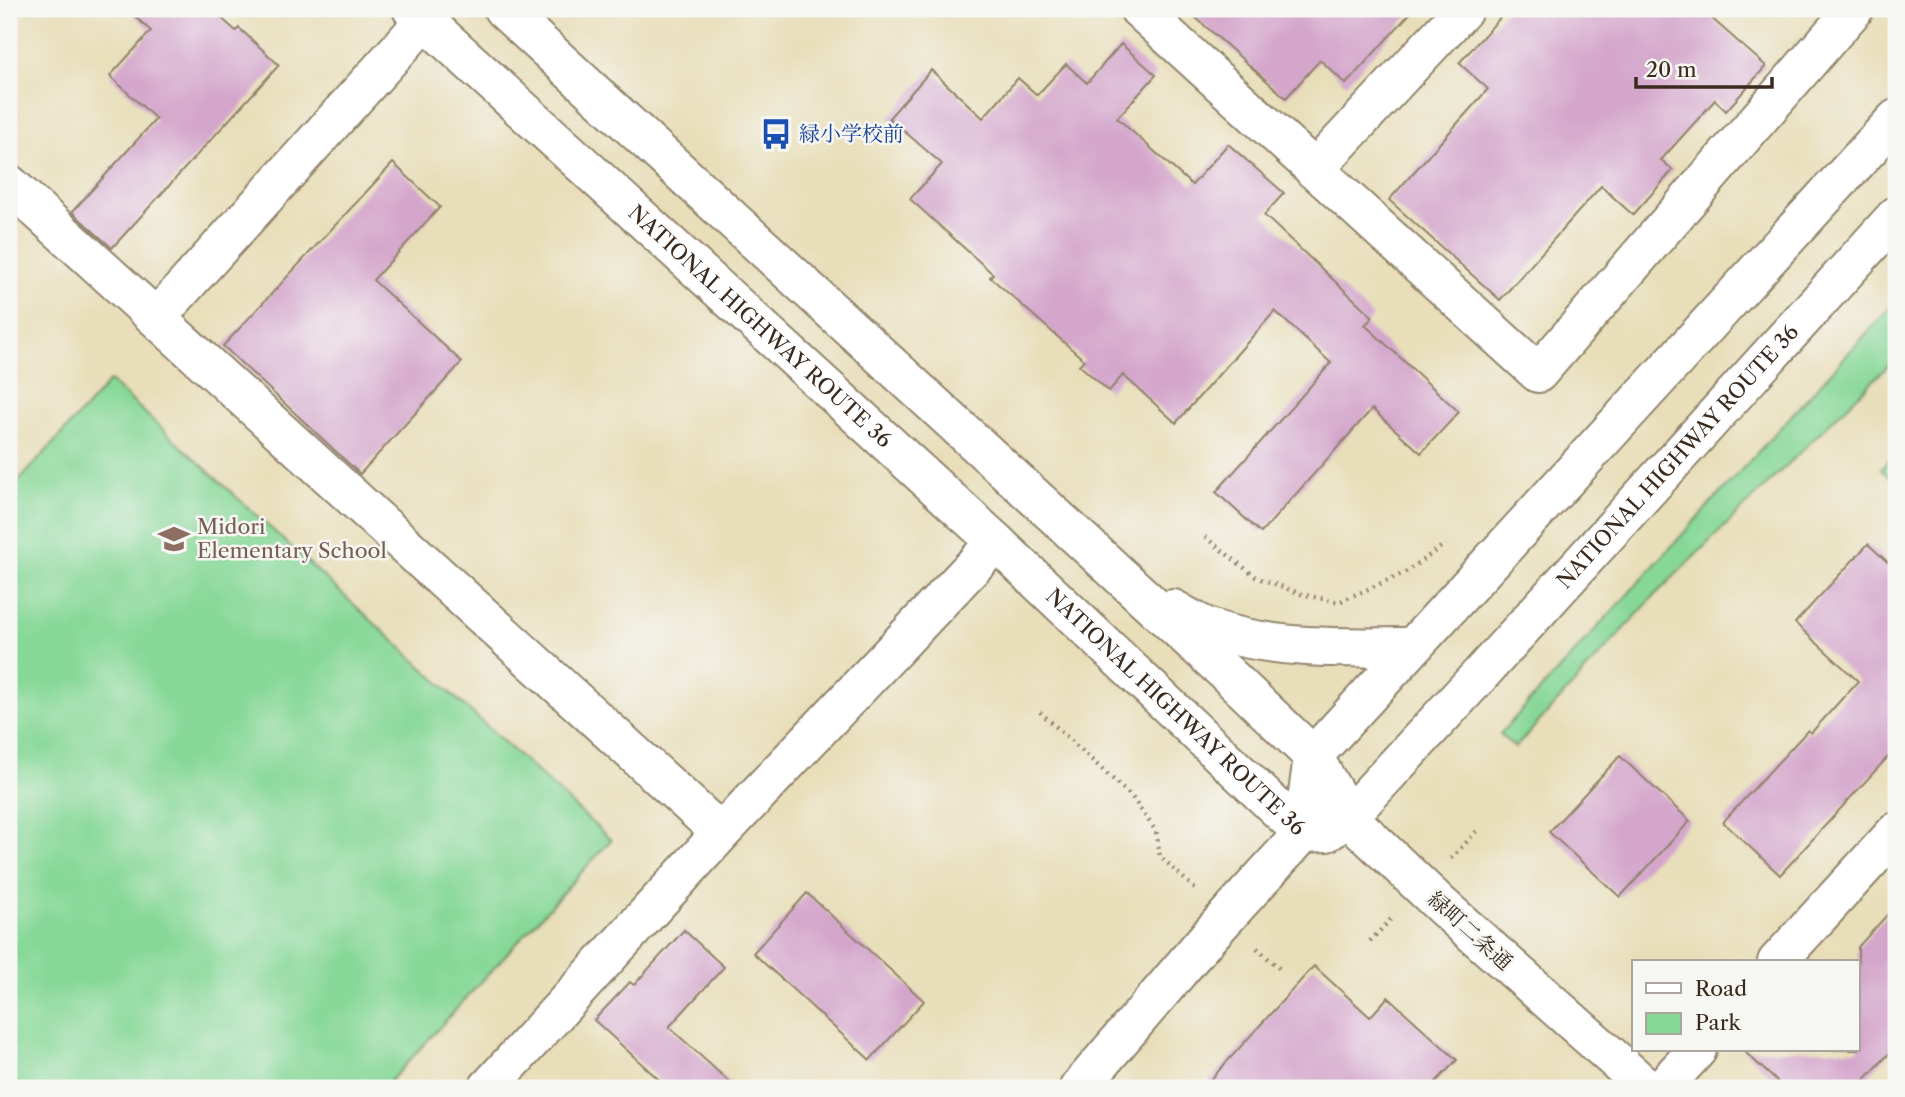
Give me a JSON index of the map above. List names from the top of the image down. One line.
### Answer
{"streets":{"main road":["NATIONAL HIGHWAY ROUTE 36","緑町二条通"]},"crossings":[["NATIONAL HIGHWAY ROUTE 36","緑町二条通"]],"places":{"bus stop":["緑小学校前"],"school or university":["Midori Elementary School"]},"legend":["Road","Park"],"scale_bar":"20 m"}
